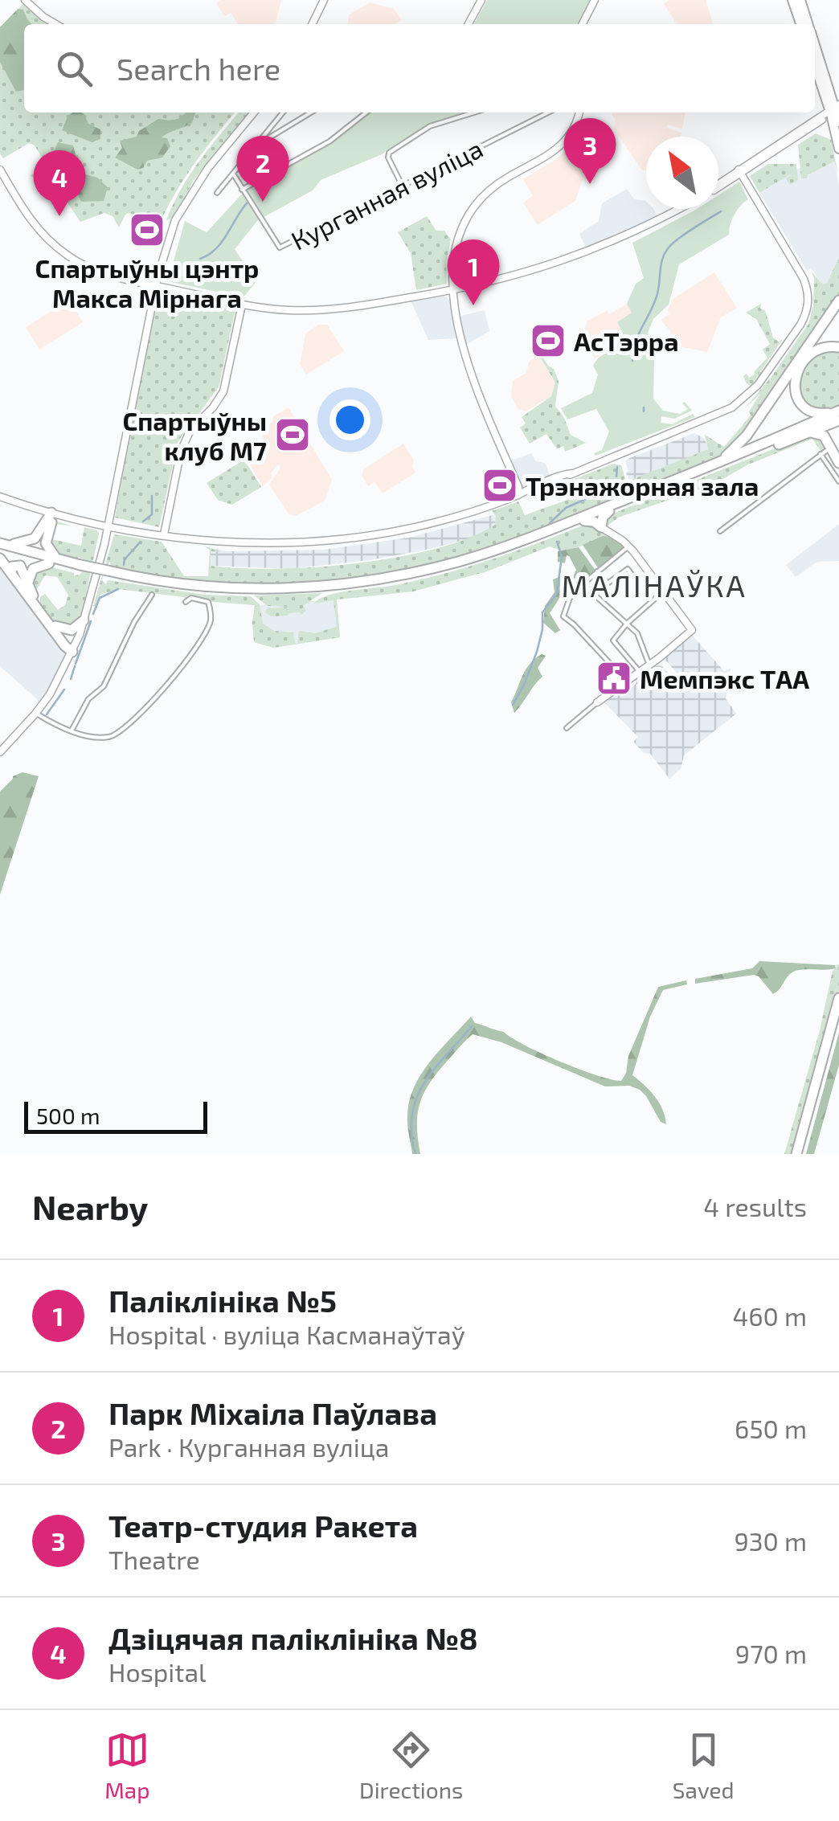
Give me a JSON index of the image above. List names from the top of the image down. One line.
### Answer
{"streets":{"street":["Курганная вуліца"]},"districts":["МАЛІНАЎКА"],"places":{"sports":["Спартыўны цэнтр Макса Мірнага","АсТэрра","Спартыўны клуб М7","Трэнажорная зала"],"public building":["Мемпэкс ТАА"]},"scale_bar":"500 m","north":"top left","page":{"search":"Search here","pins":["3","2","4","1"],"scale":"500 m","heading":["Nearby","4 results"],"list":[{"mark":"1","name":"Паліклініка №5","note":"Hospital · вуліца Касманаўтаў","value":"460 m"},{"mark":"2","name":"Парк Міхаіла Паўлава","note":"Park · Курганная вуліца","value":"650 m"},{"mark":"3","name":"Театр-студия Ракета","note":"Theatre","value":"930 m"},{"mark":"4","name":"Дзіцячая паліклініка №8","note":"Hospital","value":"970 m"}],"nav":["Map","Directions","Saved"]}}
